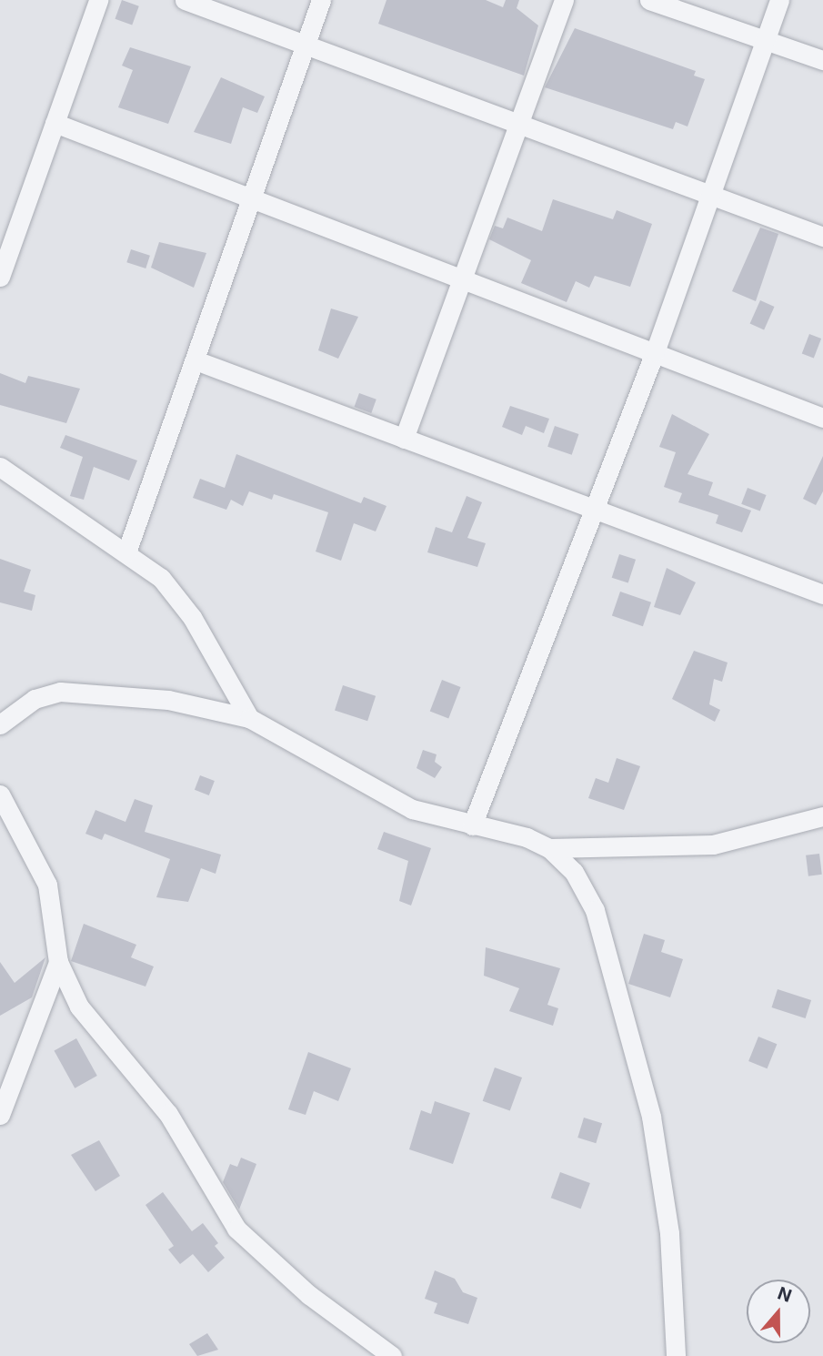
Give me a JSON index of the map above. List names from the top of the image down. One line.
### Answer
{"north":"top"}
